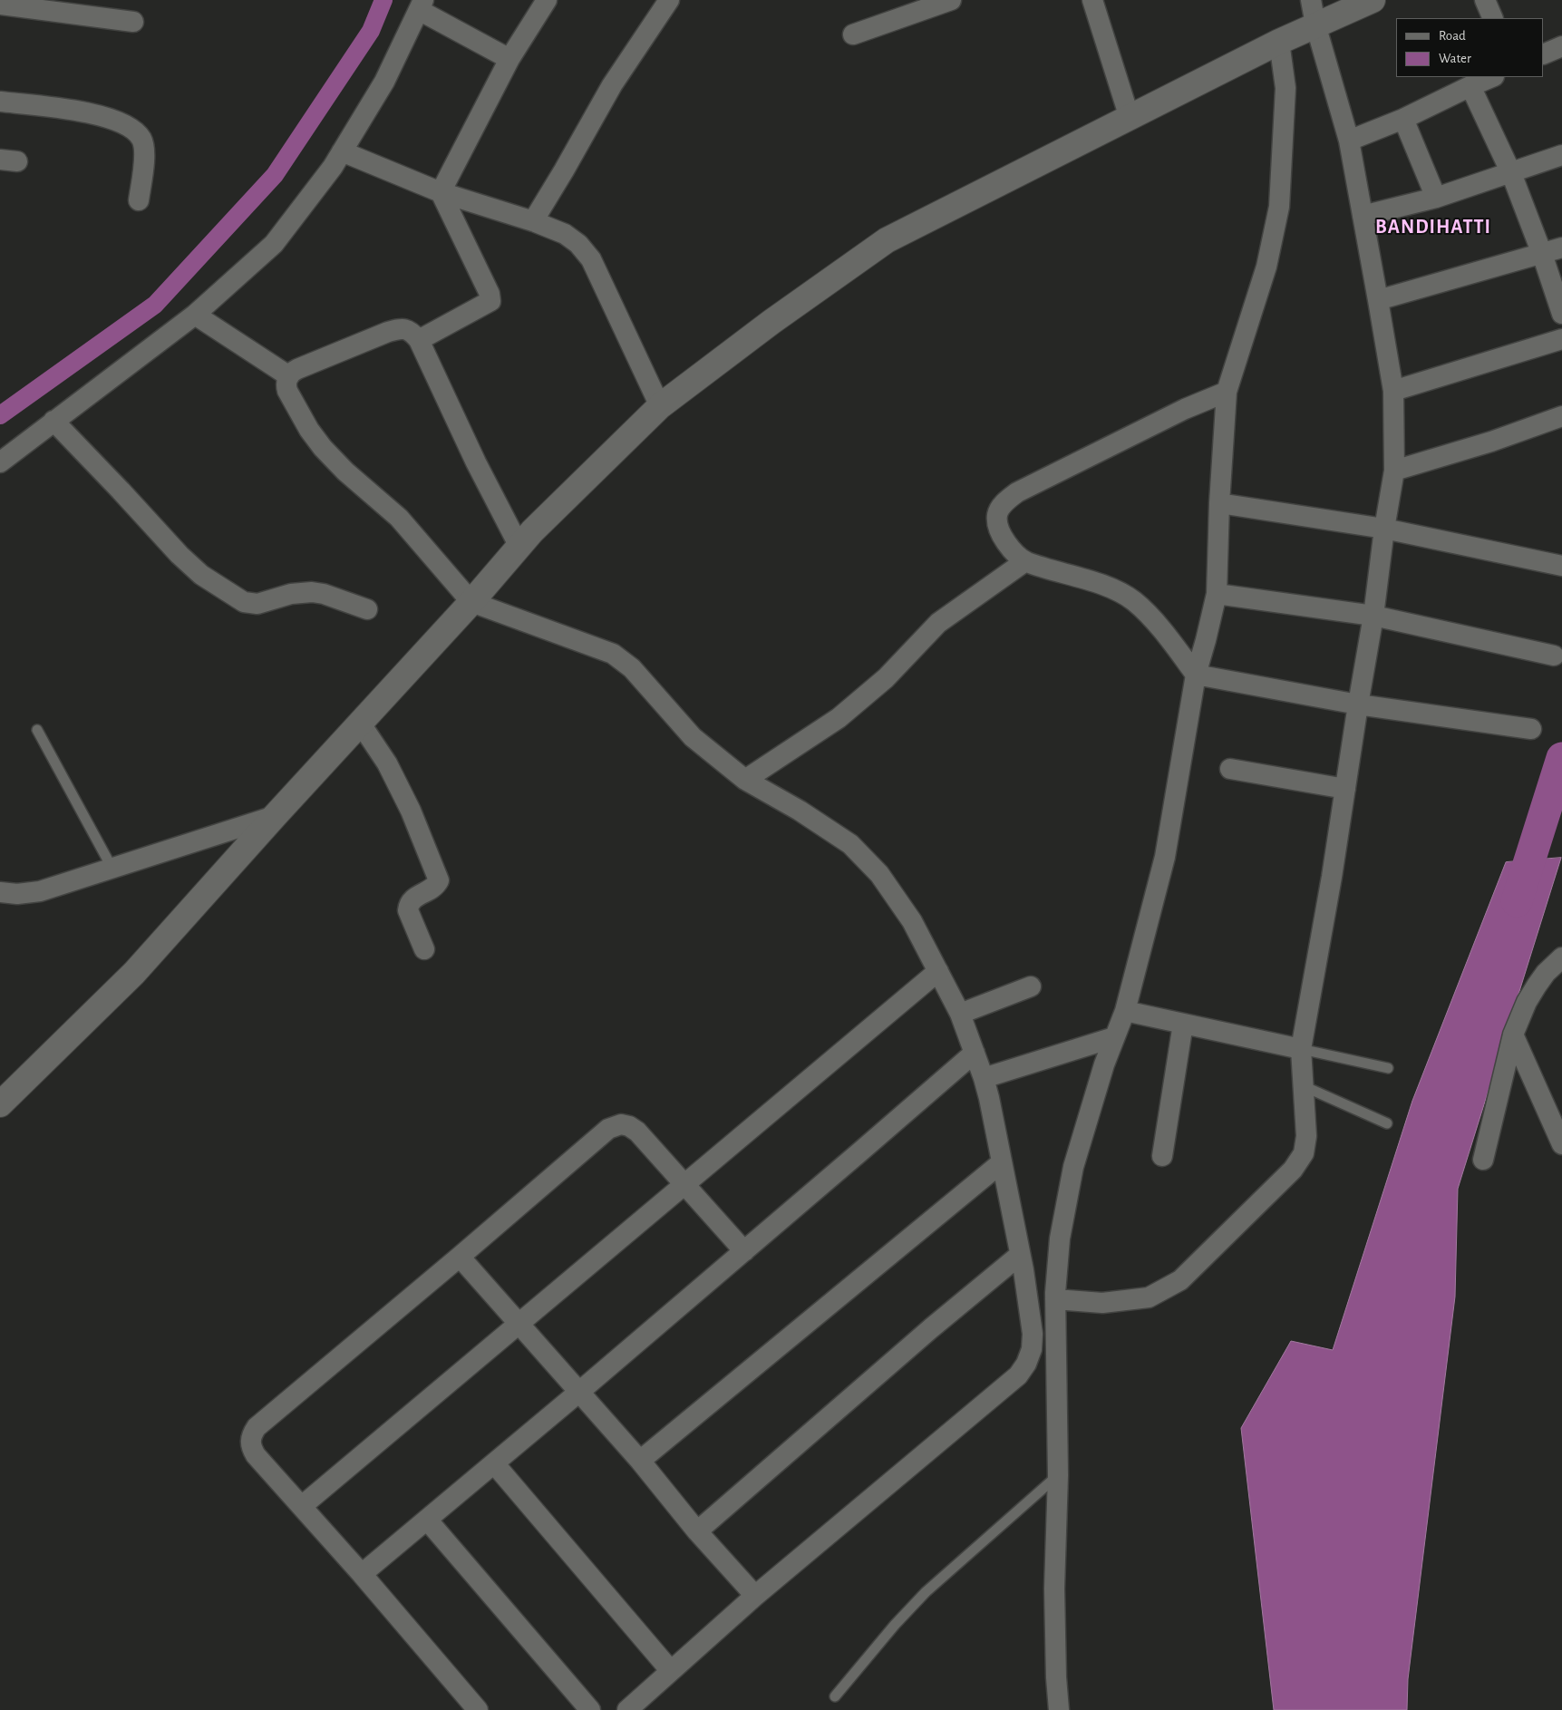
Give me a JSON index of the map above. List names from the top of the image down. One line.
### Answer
{"districts":["BANDIHATTI"],"legend":["Road","Water"]}
